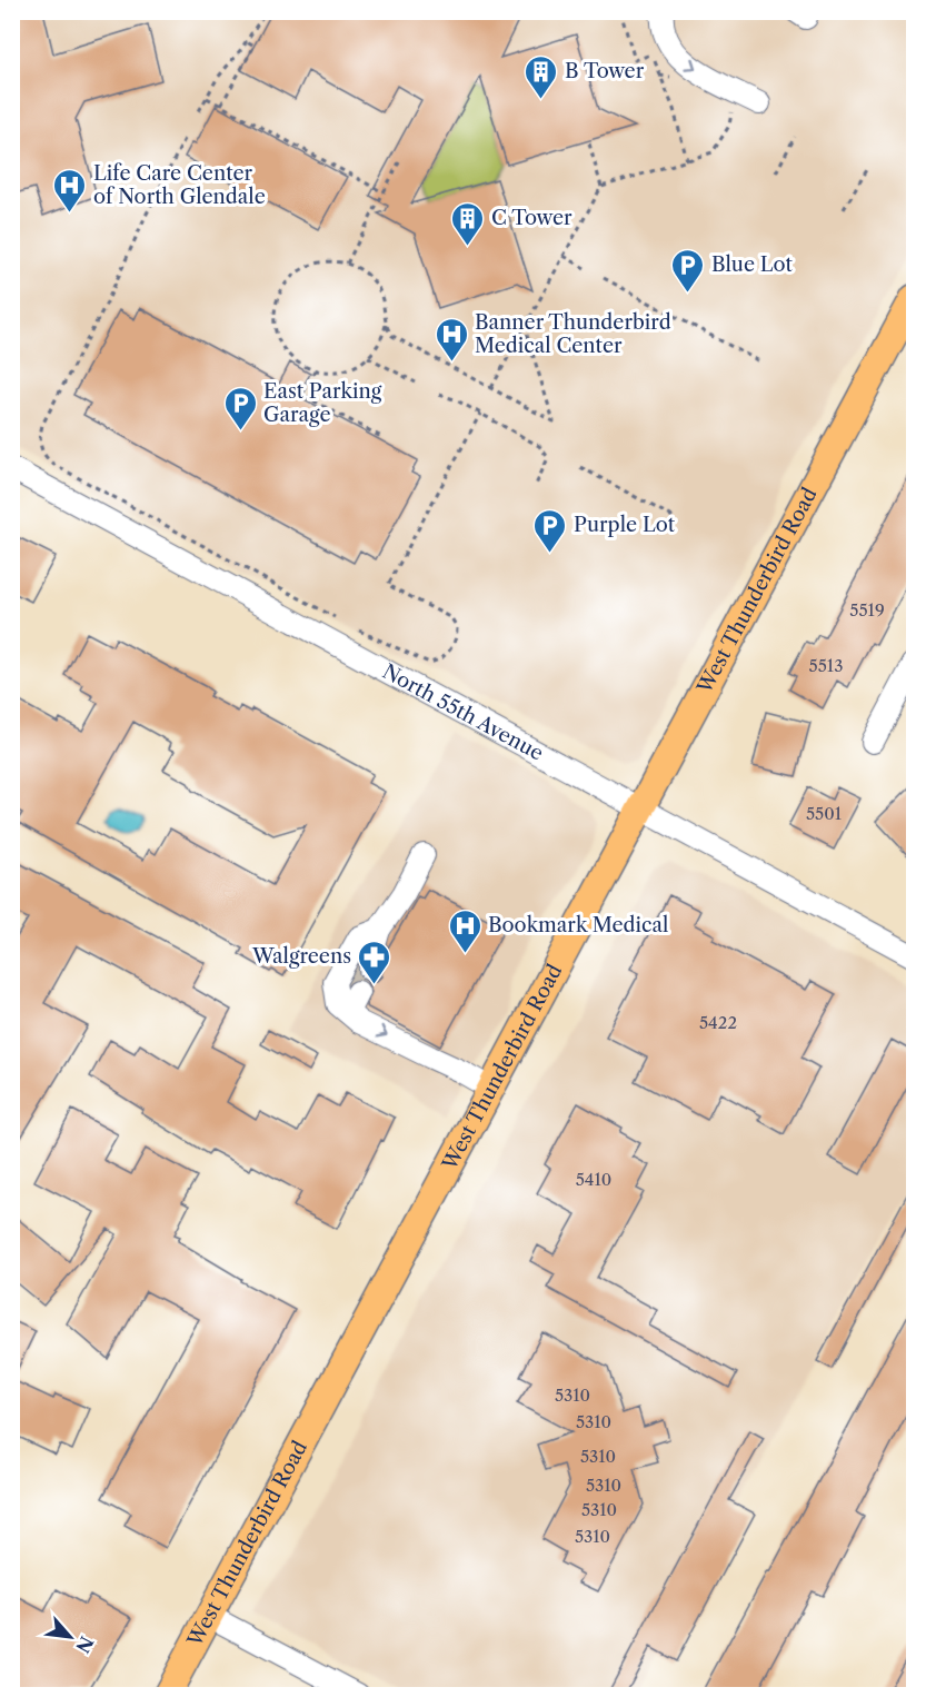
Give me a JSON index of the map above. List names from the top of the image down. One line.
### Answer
{"streets":{"main road":["West Thunderbird Road"],"street":["North 55th Avenue"]},"crossings":[["West Thunderbird Road","North 55th Avenue"]],"places":{"building":["B Tower","C Tower"],"hospital":["Life Care Center of North Glendale","Banner Thunderbird Medical Center","Bookmark Medical"],"parking":["Blue Lot","East Parking Garage","Purple Lot"],"pharmacy":["Walgreens"]},"house_numbers":["5519","5513","5501","5422","5410","5310","5310","5310","5310","5310","5310"],"north":"bottom right"}
